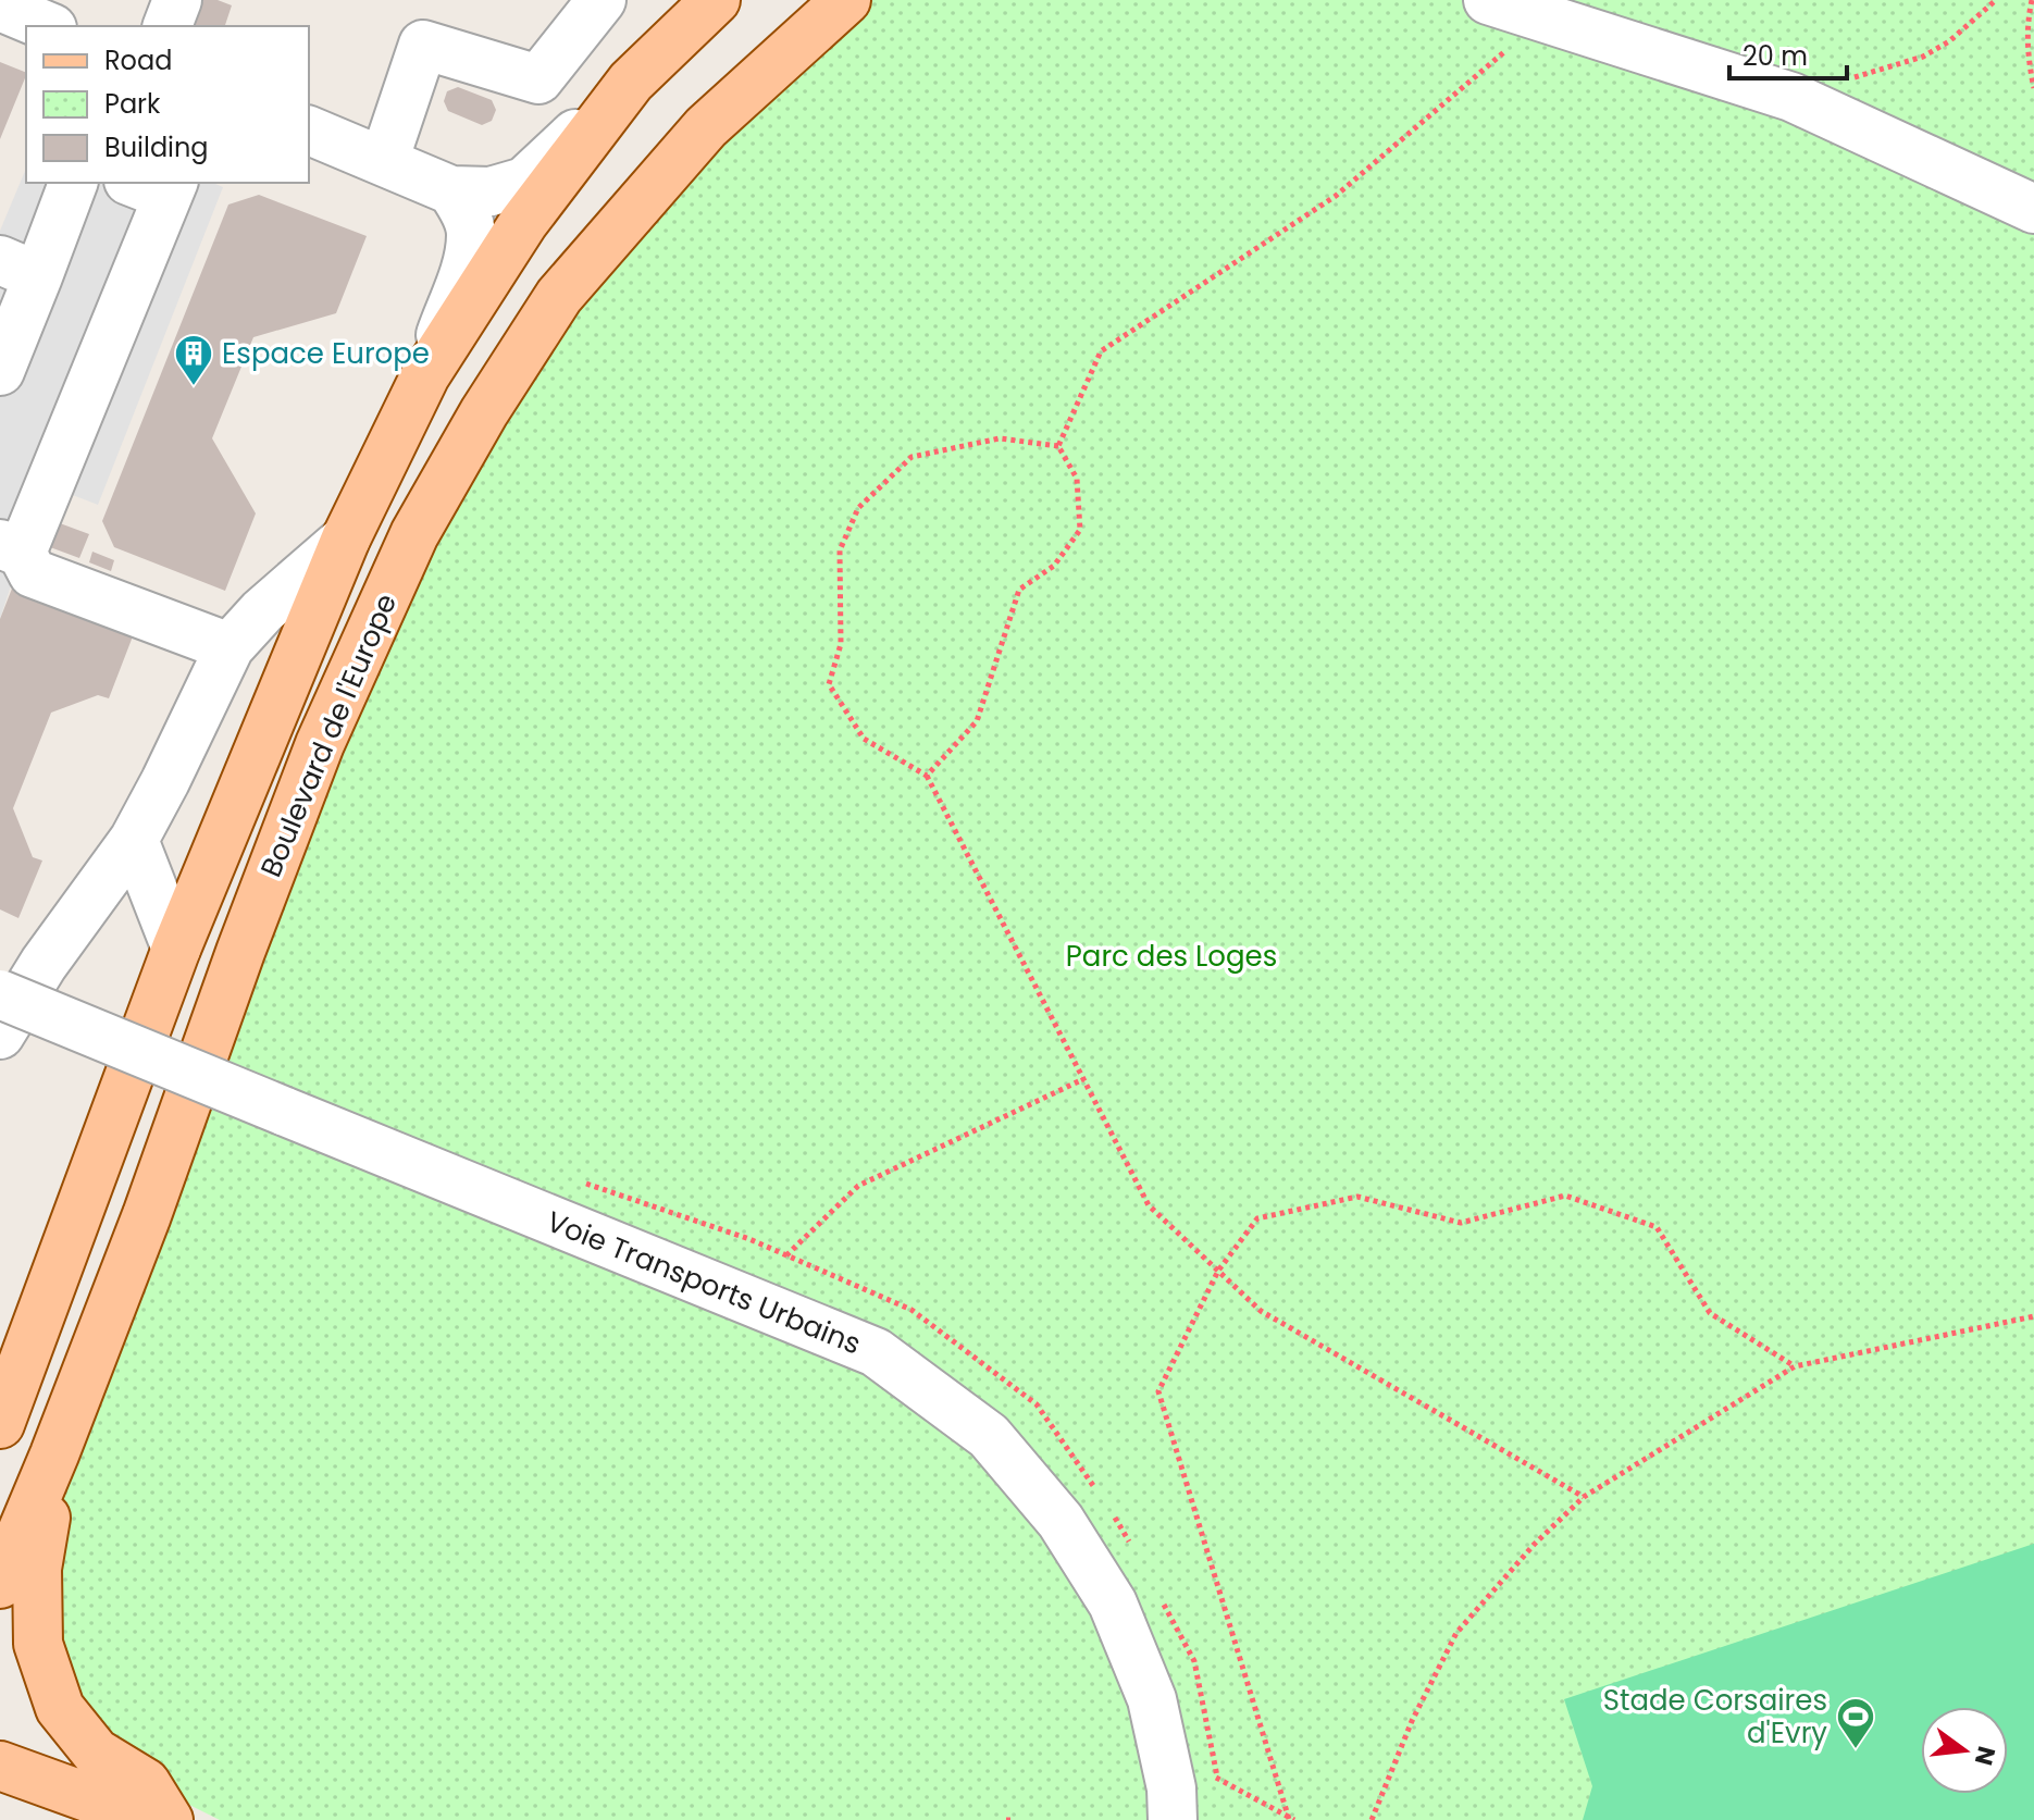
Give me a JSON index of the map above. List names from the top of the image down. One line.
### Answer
{"streets":{"main road":["Boulevard de l'Europe"],"street":["Voie Transports Urbains"]},"parks":["Parc des Loges"],"places":{"building":["Espace Europe"],"sports":["Stade Corsaires d'Evry"]},"legend":["Road","Park","Building"],"scale_bar":"20 m","north":"right"}
